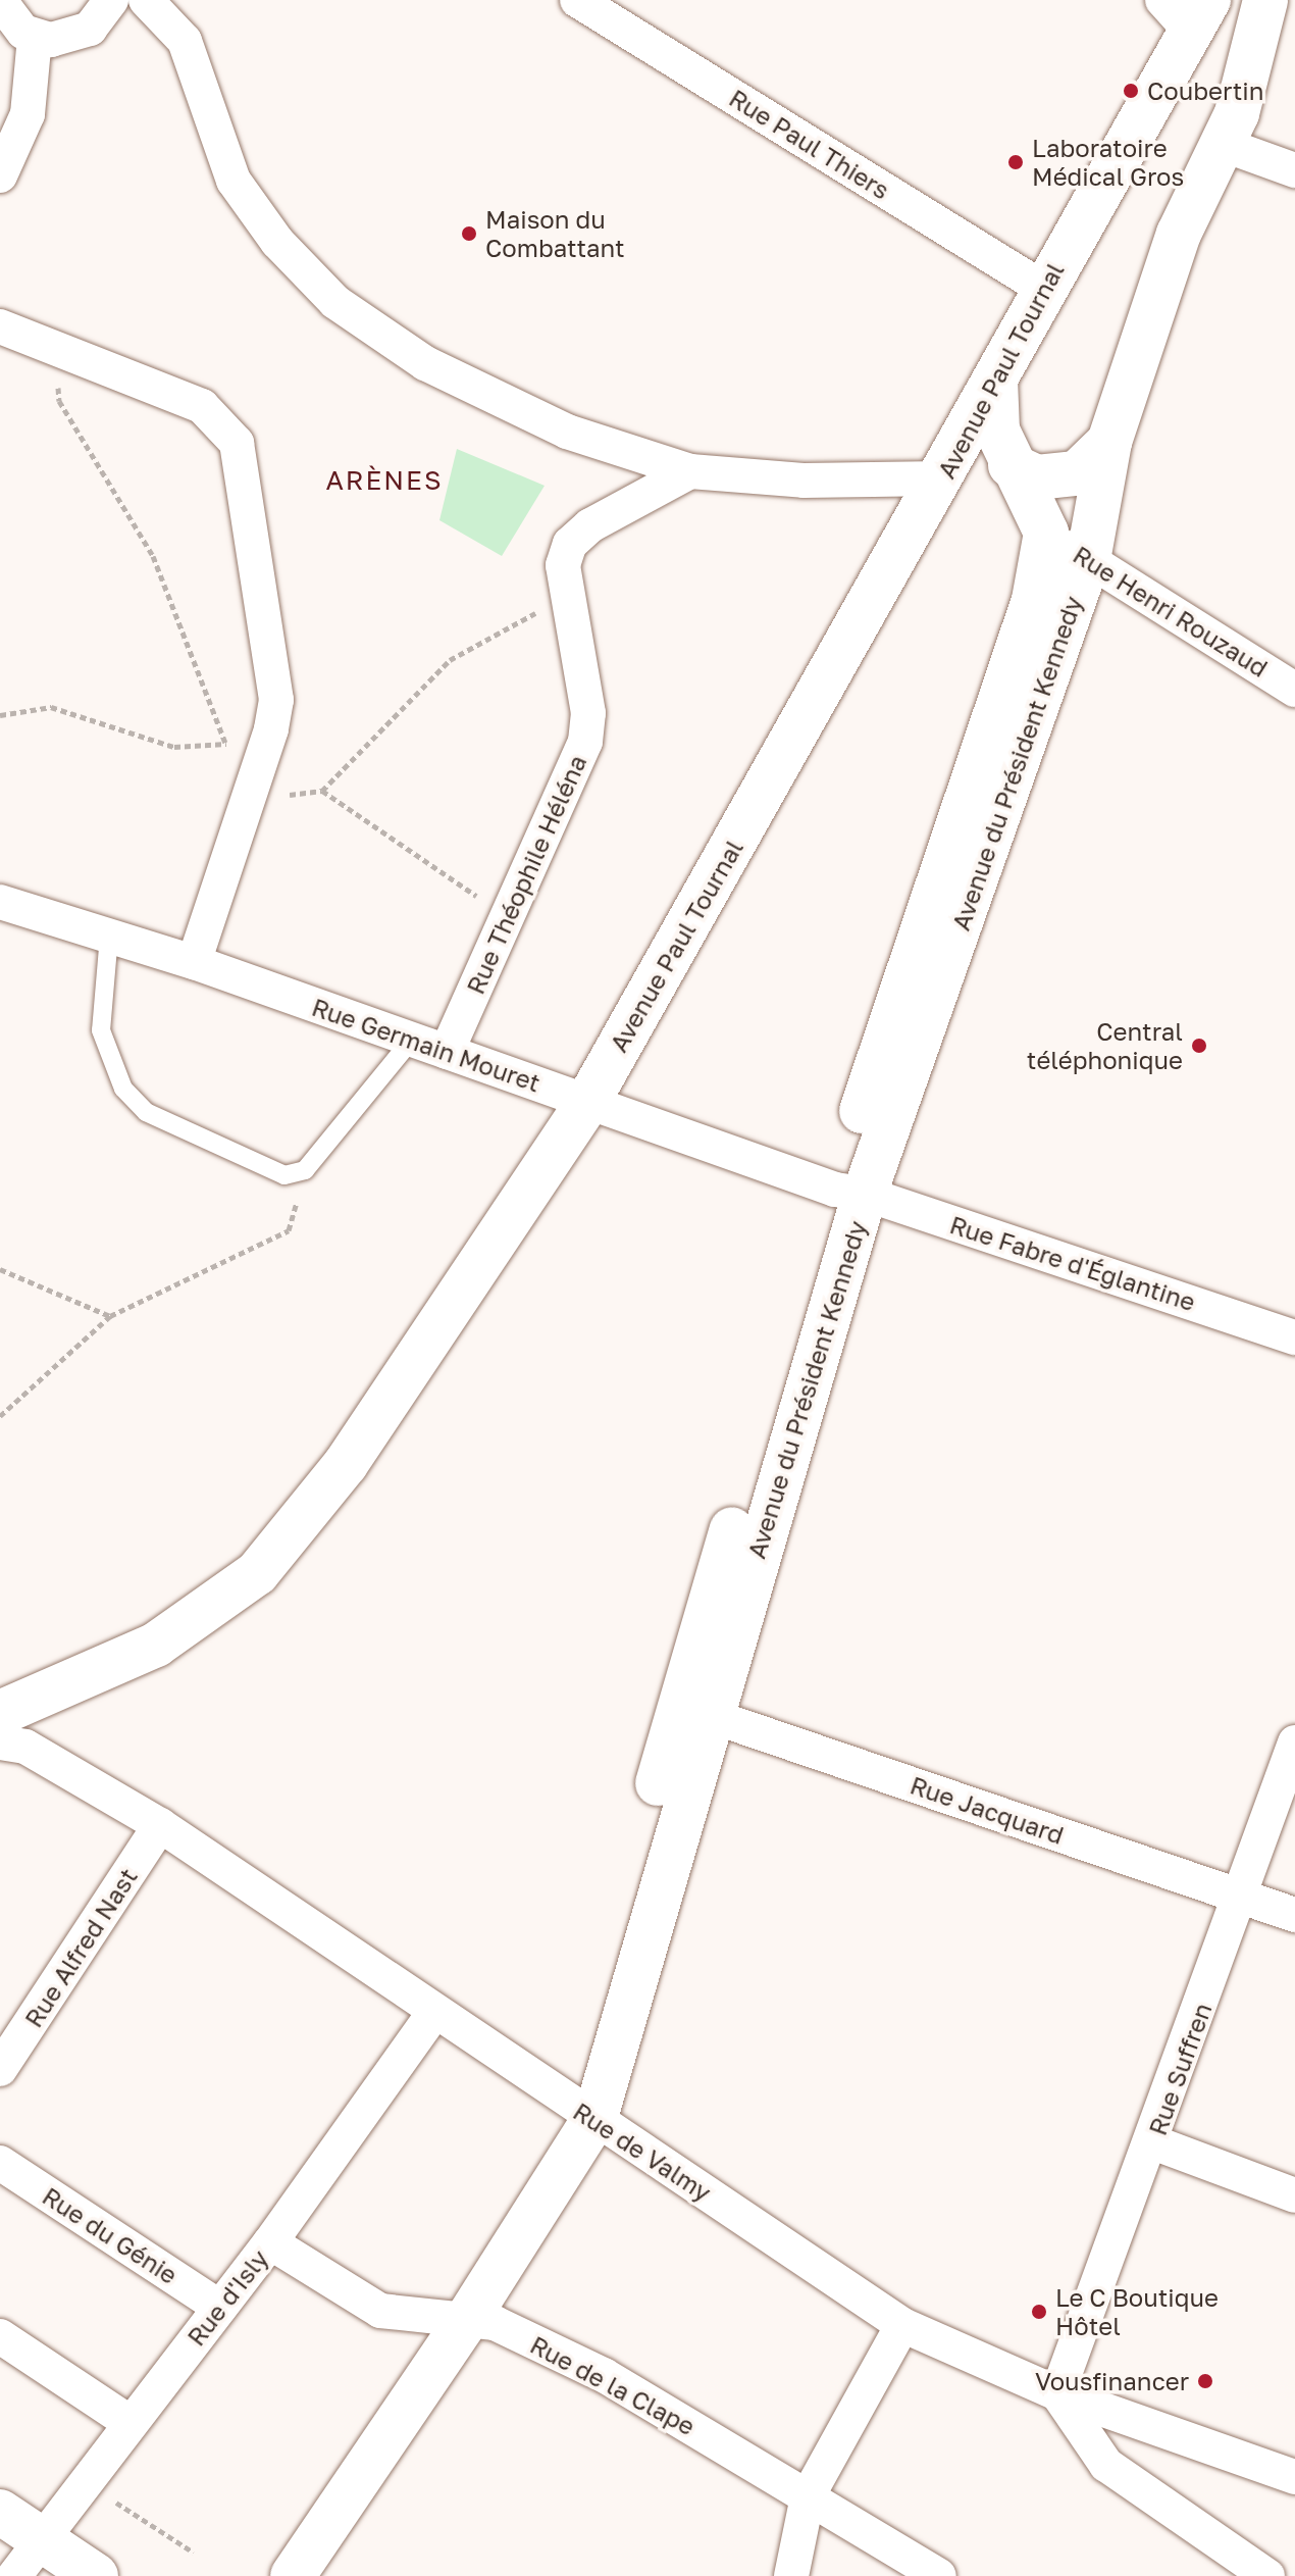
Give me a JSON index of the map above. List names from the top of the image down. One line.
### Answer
{"streets":{"main road":["Avenue Paul Tournal","Avenue du Président Kennedy"],"street":["Rue Paul Thiers","Rue Henri Rouzaud","Rue Théophile Héléna","Rue Germain Mouret","Rue Fabre d'Églantine","Rue Jacquard","Rue Alfred Nast","Rue Suffren","Rue de Valmy","Rue du Génie","Rue d'Isly","Rue de la Clape"]},"crossings":[["Rue Paul Thiers","Avenue Paul Tournal"],["Avenue Paul Tournal","Rue Germain Mouret"],["Rue Henri Rouzaud","Avenue du Président Kennedy"],["Avenue du Président Kennedy","Rue Germain Mouret"],["Avenue du Président Kennedy","Rue Fabre d'Églantine"],["Avenue du Président Kennedy","Rue Jacquard"],["Avenue du Président Kennedy","Rue de Valmy"],["Avenue du Président Kennedy","Rue de la Clape"],["Rue Théophile Héléna","Rue Germain Mouret"],["Rue Germain Mouret","Rue Fabre d'Églantine"],["Rue Jacquard","Rue Suffren"],["Rue Alfred Nast","Rue de Valmy"],["Rue Suffren","Rue de Valmy"],["Rue de Valmy","Rue d'Isly"],["Rue du Génie","Rue d'Isly"],["Rue d'Isly","Rue de la Clape"]],"districts":["ARÈNES"],"places":["Coubertin","Laboratoire Médical Gros","Maison du Combattant","Central téléphonique","Le C Boutique Hôtel","Vousfinancer"]}
